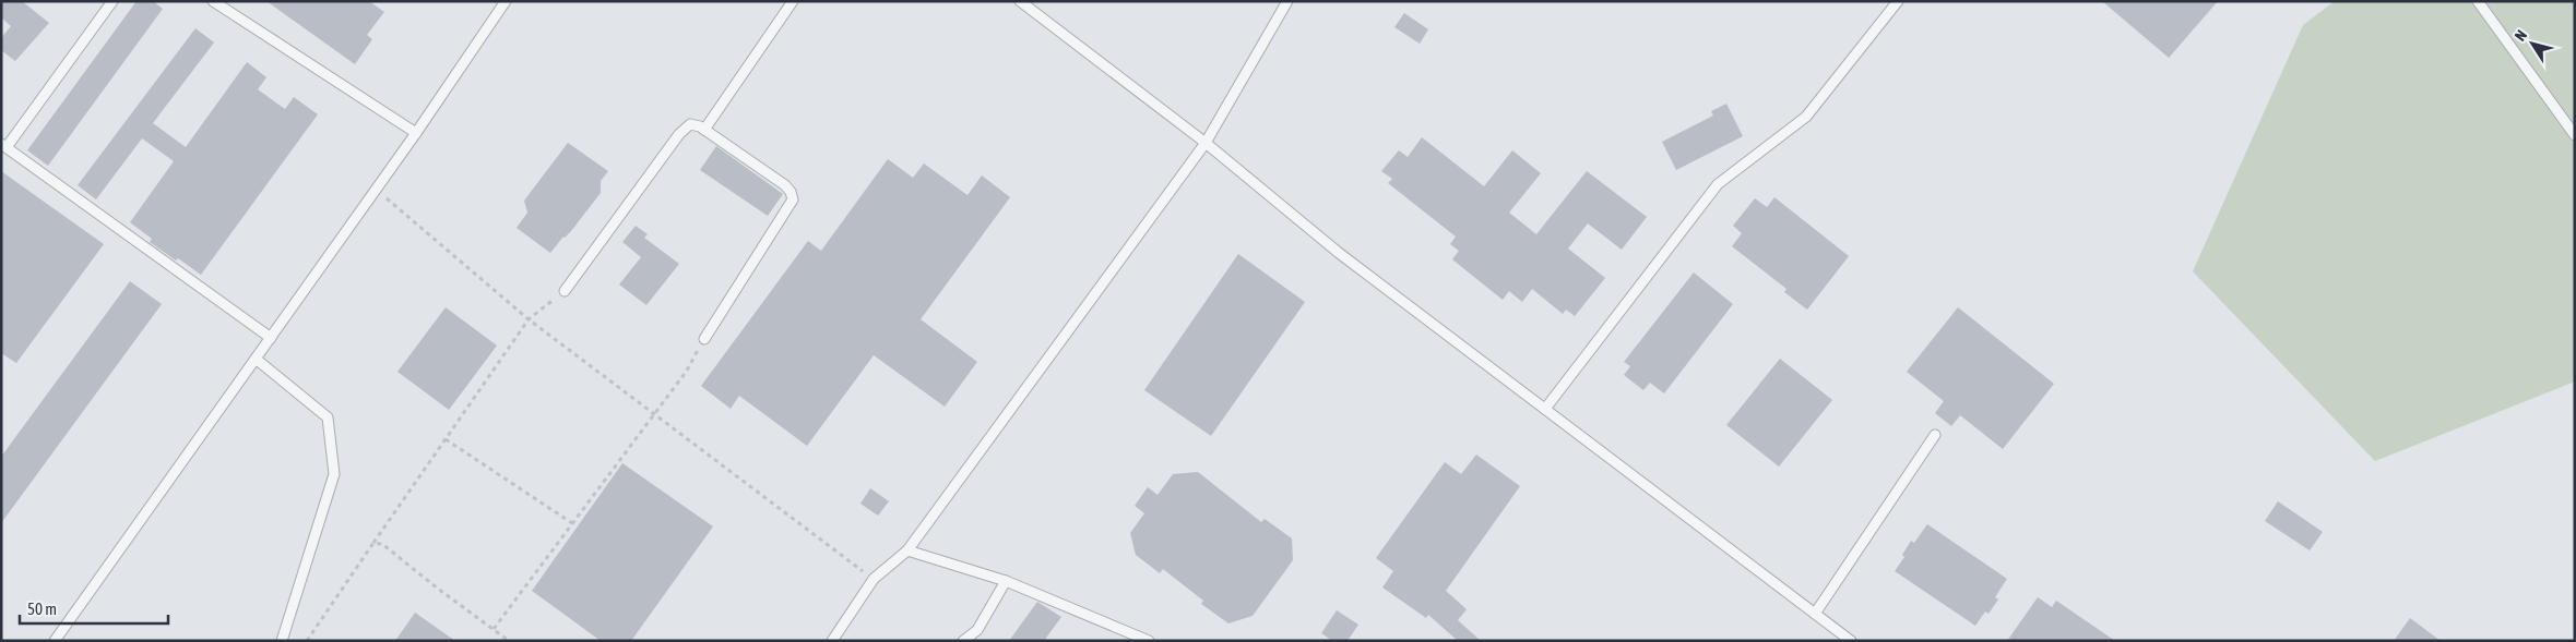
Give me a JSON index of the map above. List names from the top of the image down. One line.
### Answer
{"scale_bar":"50 m","north":"top left"}
